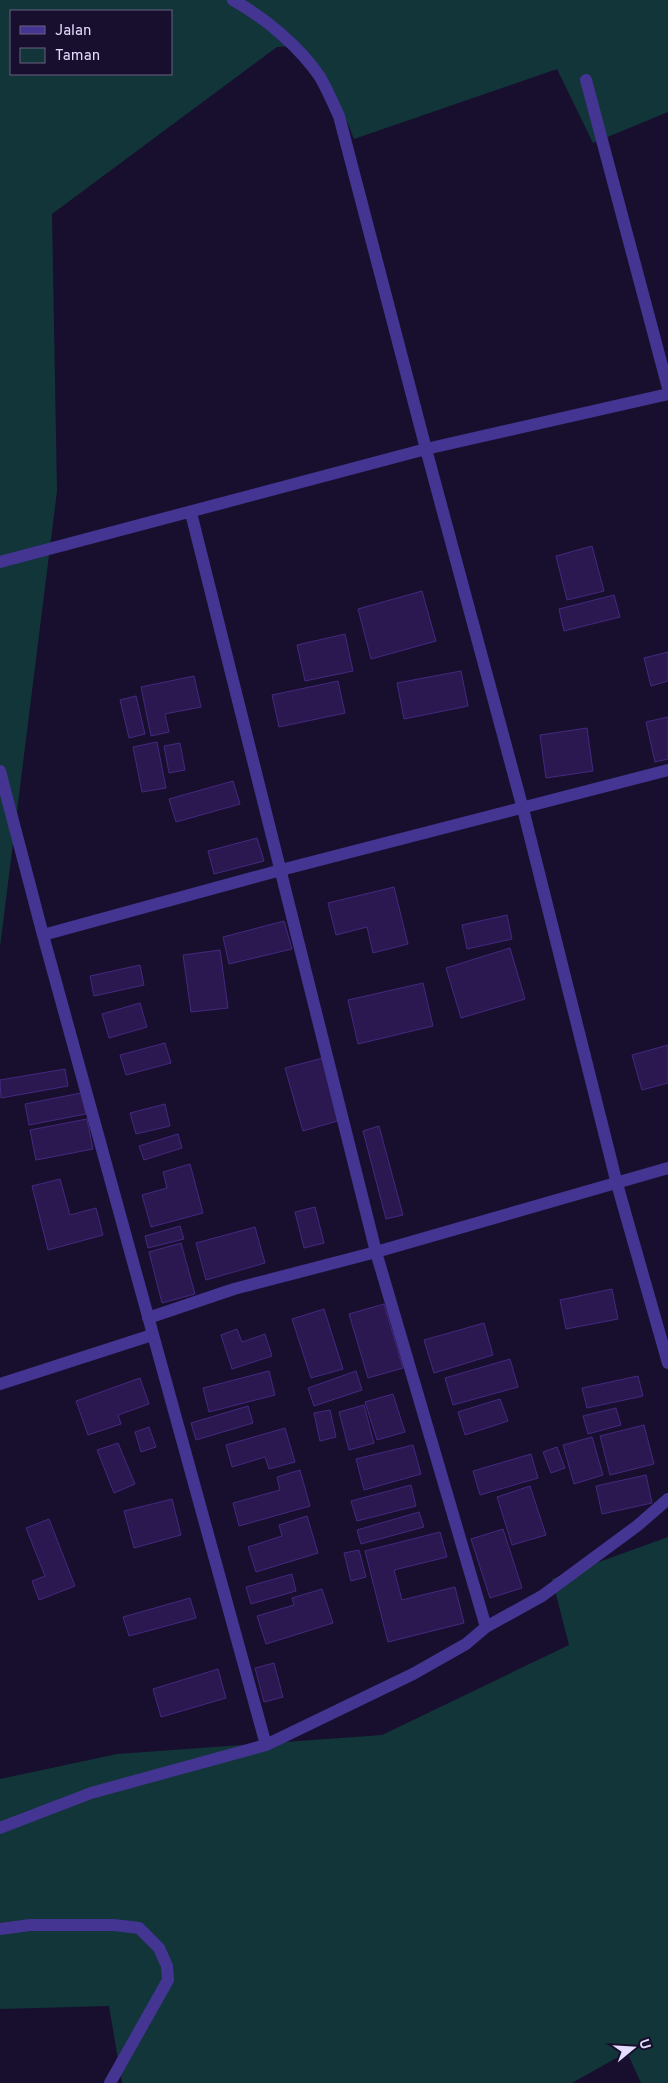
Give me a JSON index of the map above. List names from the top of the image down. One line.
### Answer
{"legend":["Jalan","Taman"],"north":"right"}
